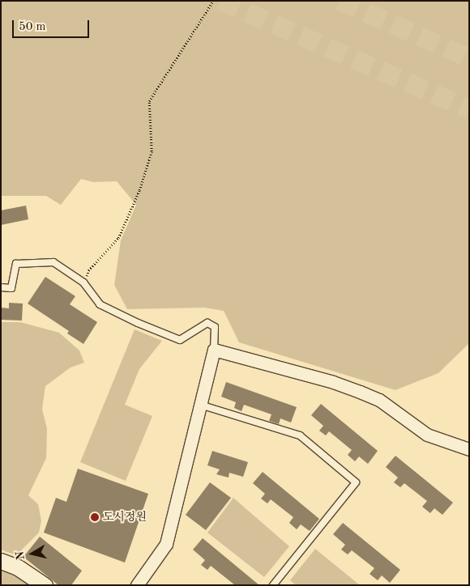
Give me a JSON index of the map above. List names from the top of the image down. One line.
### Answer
{"places":["도시정원"],"scale_bar":"50 m","north":"left"}
